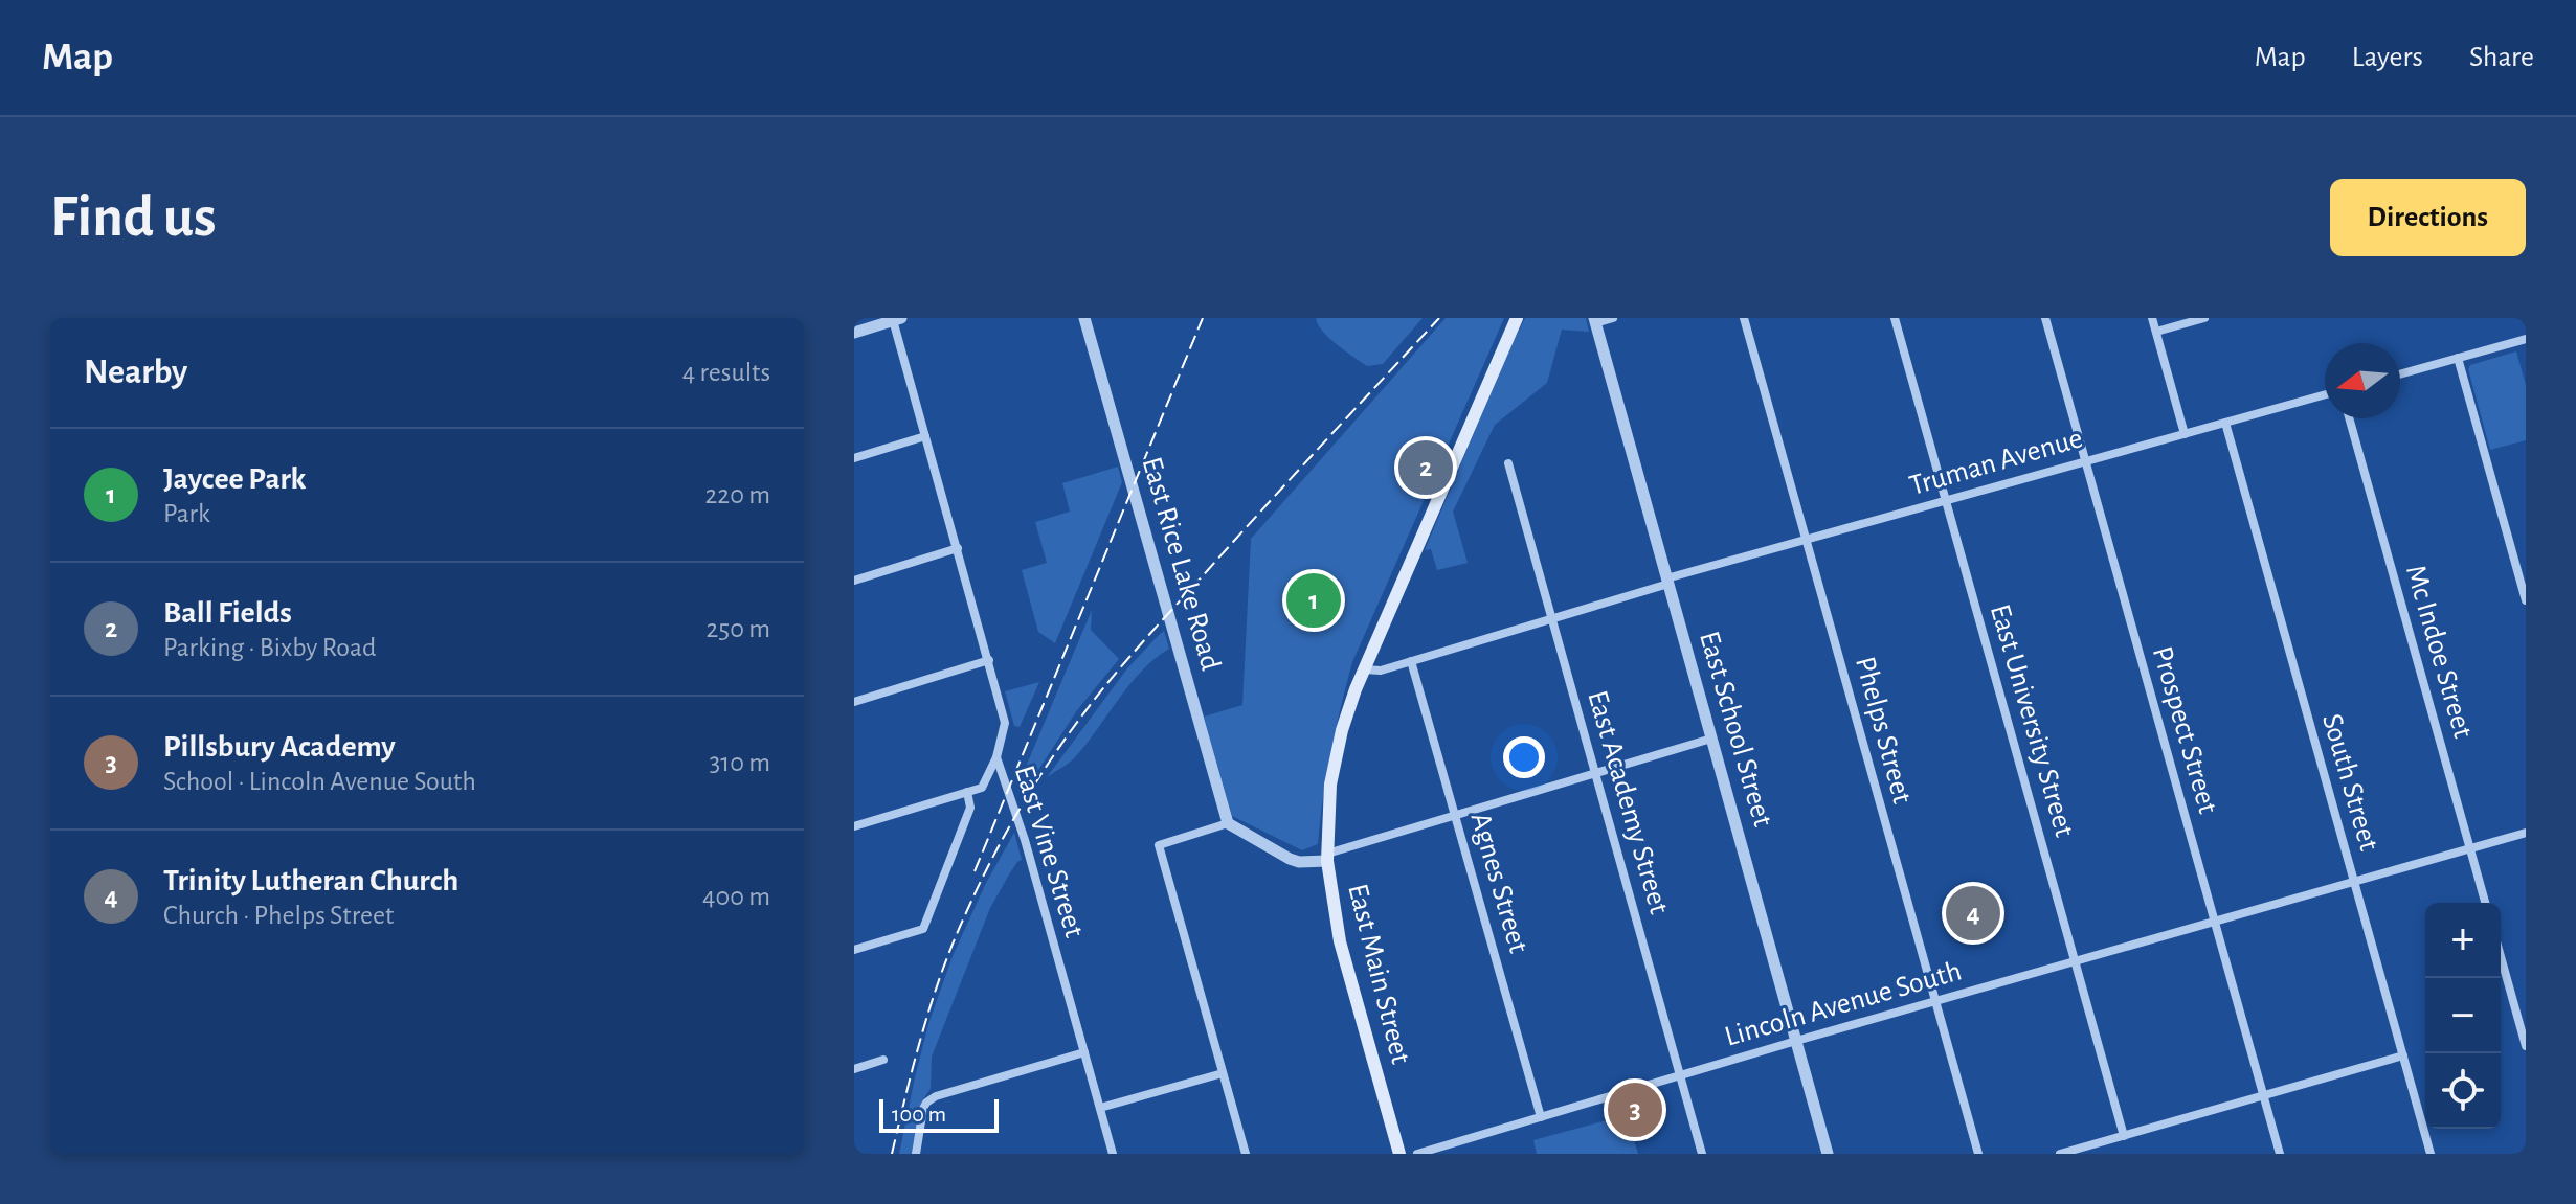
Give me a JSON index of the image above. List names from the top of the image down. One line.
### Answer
{"streets":{"main road":["East Main Street"],"street":["Truman Avenue","East Rice Lake Road","Mc Indoe Street","East University Street","East School Street","Phelps Street","Prospect Street","South Street","East Academy Street","East Vine Street","Agnes Street","Lincoln Avenue South"]},"crossings":[["Truman Avenue","East University Street"],["Truman Avenue","East School Street"],["Truman Avenue","Phelps Street"],["Truman Avenue","Prospect Street"],["Truman Avenue","South Street"],["Truman Avenue","East Academy Street"],["Truman Avenue","Agnes Street"],["Truman Avenue","East Main Street"],["Mc Indoe Street","Lincoln Avenue South"],["East University Street","Lincoln Avenue South"],["East School Street","Lincoln Avenue South"],["Phelps Street","Lincoln Avenue South"],["Prospect Street","Lincoln Avenue South"],["South Street","Lincoln Avenue South"],["East Academy Street","Lincoln Avenue South"],["Agnes Street","Lincoln Avenue South"]],"scale_bar":"100 m","north":"left","page":{"header":"Map","nav":["Map","Layers","Share"],"buttons":"Directions","title":"Find us","heading":["Nearby","4 results"],"list":[{"mark":"1","name":"Jaycee Park","note":"Park","value":"220 m"},{"mark":"2","name":"Ball Fields","note":"Parking · Bixby Road","value":"250 m"},{"mark":"3","name":"Pillsbury Academy","note":"School · Lincoln Avenue South","value":"310 m"},{"mark":"4","name":"Trinity Lutheran Church","note":"Church · Phelps Street","value":"400 m"}],"pins":["2","1","4","3"],"map_buttons":["+","−"],"scale":"100 m"}}
